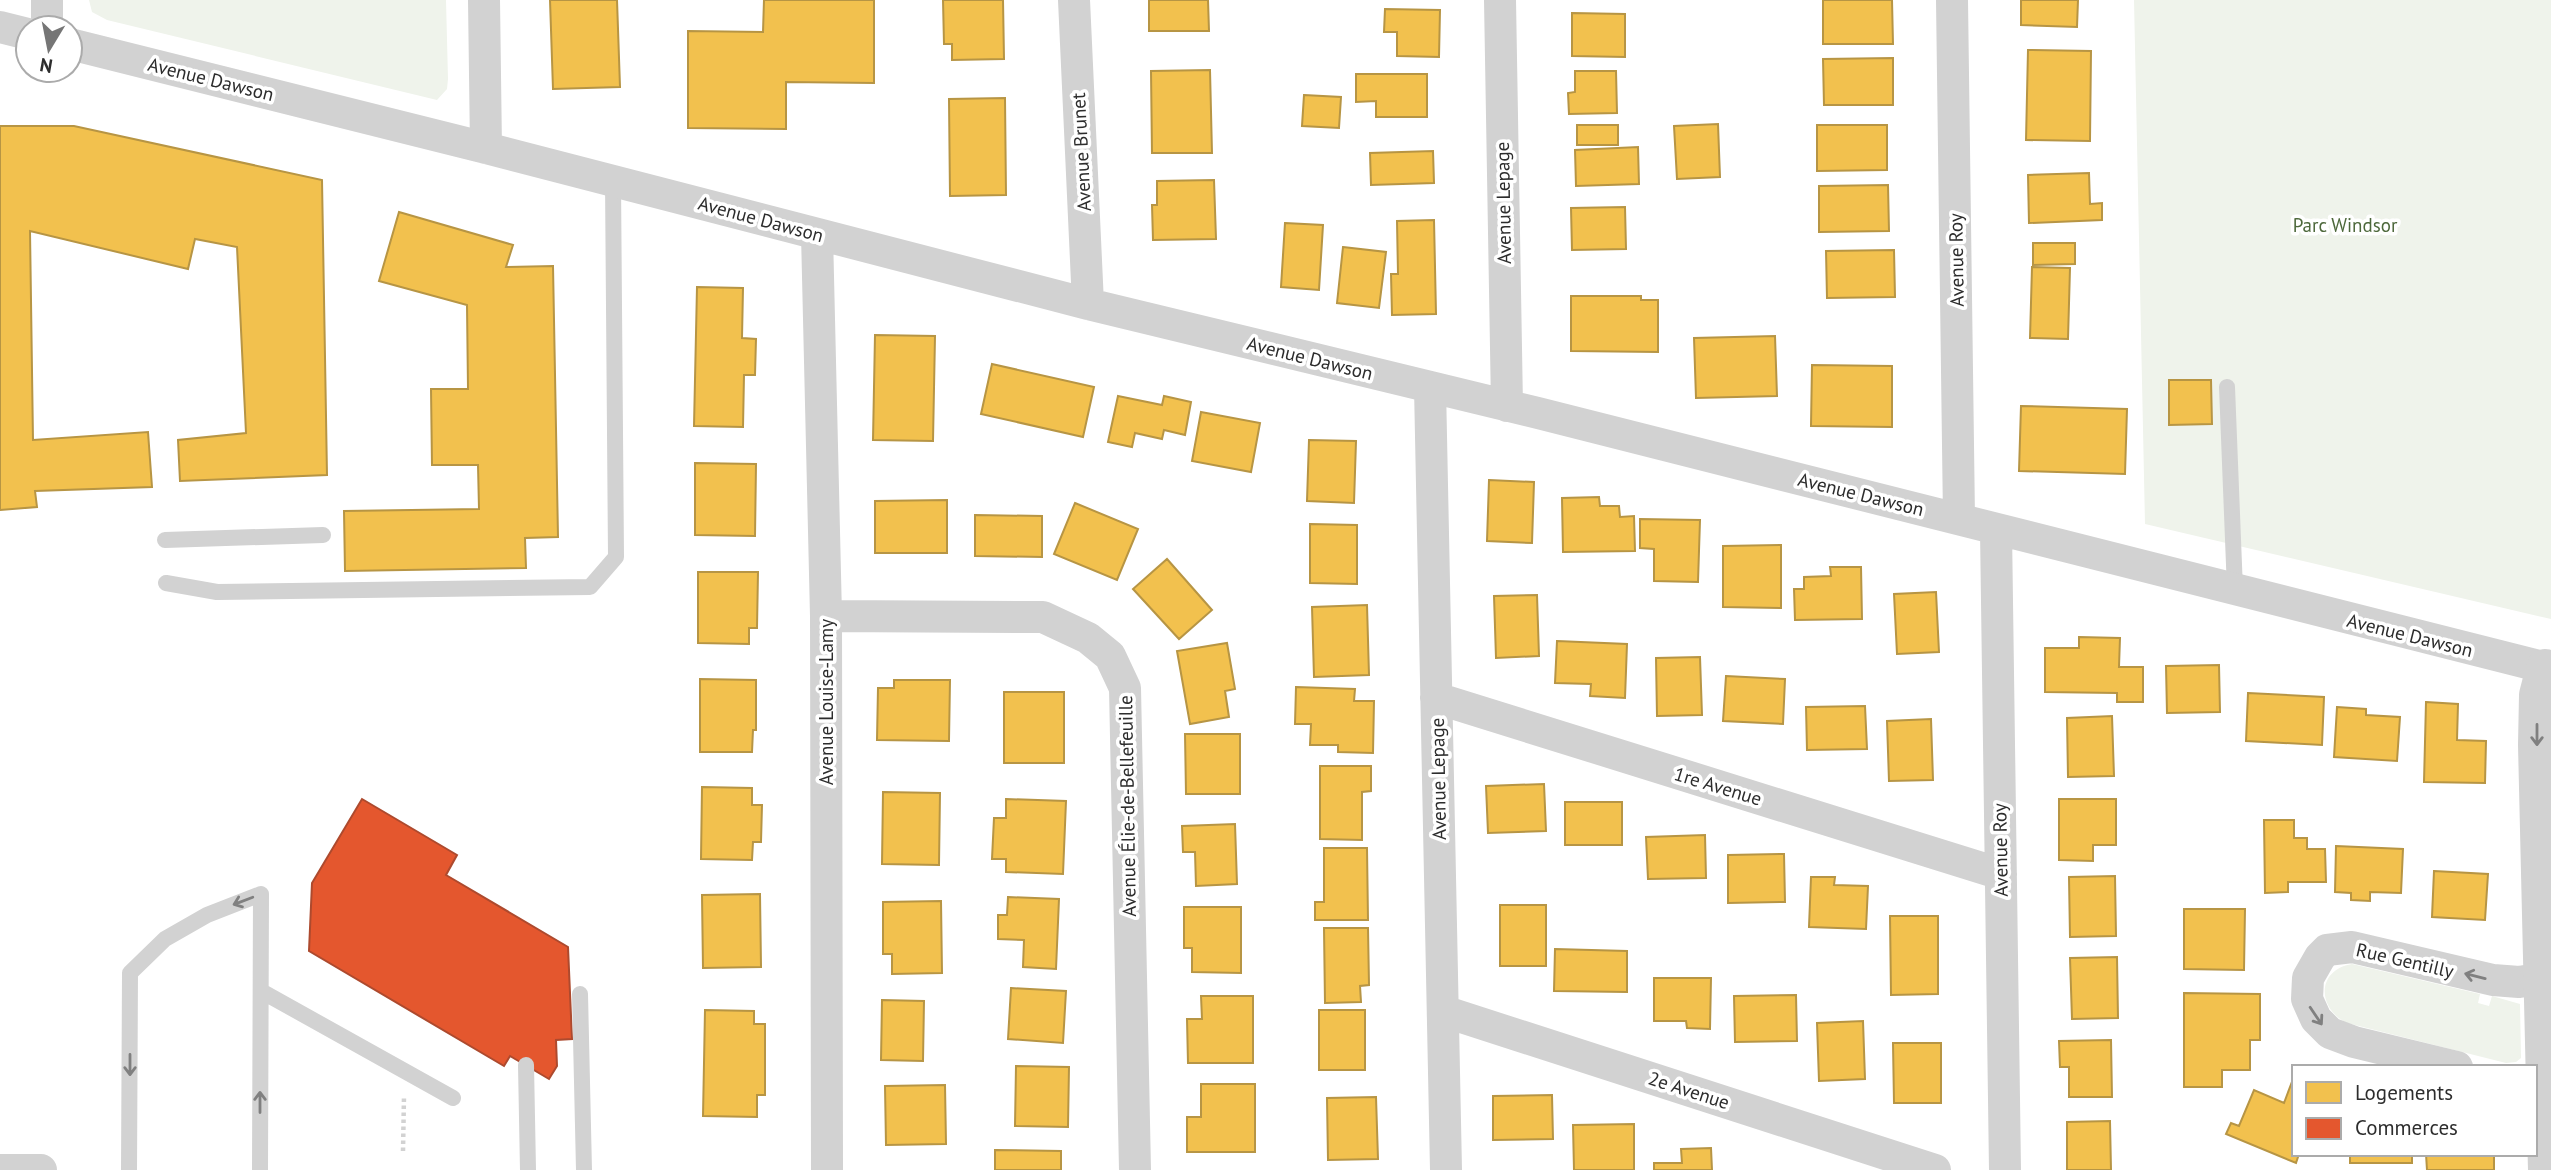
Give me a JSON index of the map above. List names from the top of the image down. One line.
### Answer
{"streets":{"street":["Avenue Dawson","Avenue Brunet","Avenue Lepage","Avenue Roy","Avenue Louise-Lamy","1re Avenue","Avenue Élie-de-Bellefeuille","Rue Gentilly","2e Avenue"]},"crossings":[["Avenue Dawson","Avenue Brunet"],["Avenue Dawson","Avenue Lepage"],["Avenue Dawson","Avenue Roy"],["Avenue Dawson","Avenue Louise-Lamy"],["Avenue Lepage","1re Avenue"],["Avenue Lepage","2e Avenue"],["Avenue Roy","1re Avenue"],["Avenue Louise-Lamy","Avenue Élie-de-Bellefeuille"]],"parks":["Parc Windsor"],"legend":["Logements","Commerces"],"north":"bottom"}
